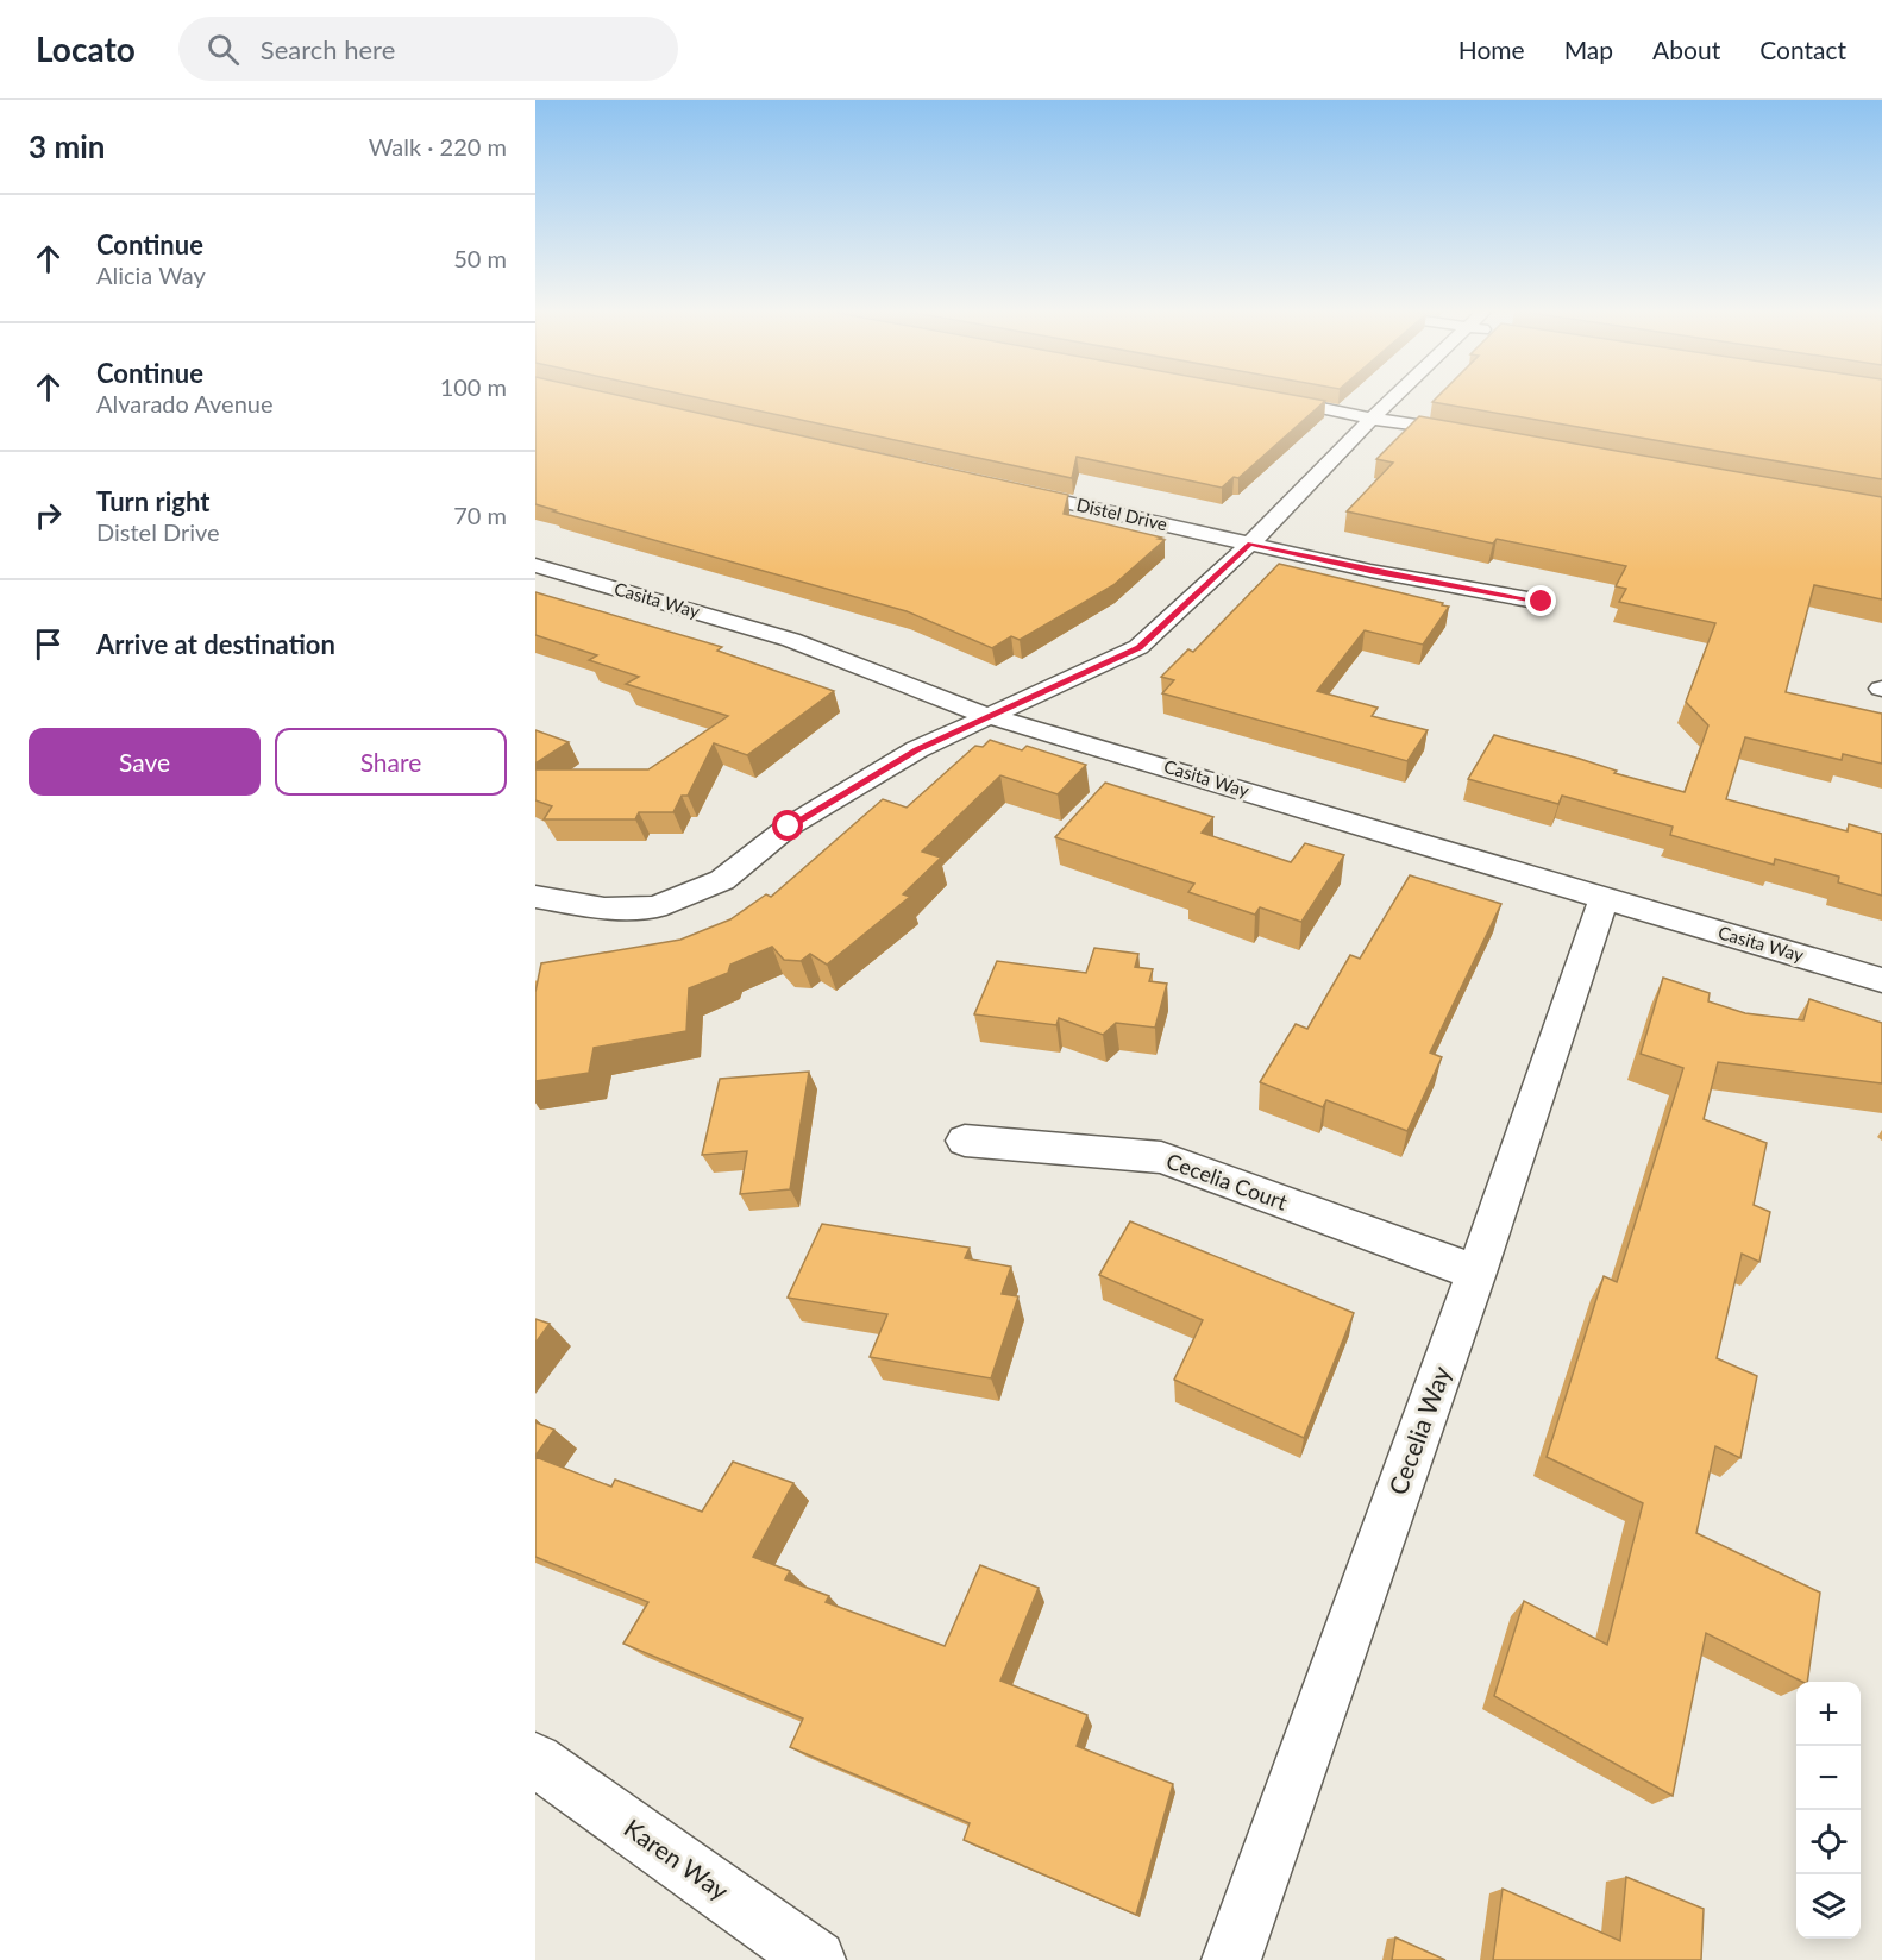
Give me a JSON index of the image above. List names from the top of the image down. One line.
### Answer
{"streets":{"street":["Distel Drive","Casita Way","Cecelia Court","Cecelia Way","Karen Way"]},"crossings":[["Casita Way","Cecelia Way"],["Cecelia Court","Cecelia Way"]],"page":{"header":"Locato","search":"Search here","nav":["Home","Map","About","Contact"],"heading":["3 min","Walk · 220 m"],"list":[["Continue","Alicia Way","50 m"],["Continue","Alvarado Avenue","100 m"],["Turn right","Distel Drive","70 m"],"Arrive at destination"],"buttons":["Save","Share"],"map_buttons":["+","−"]}}
